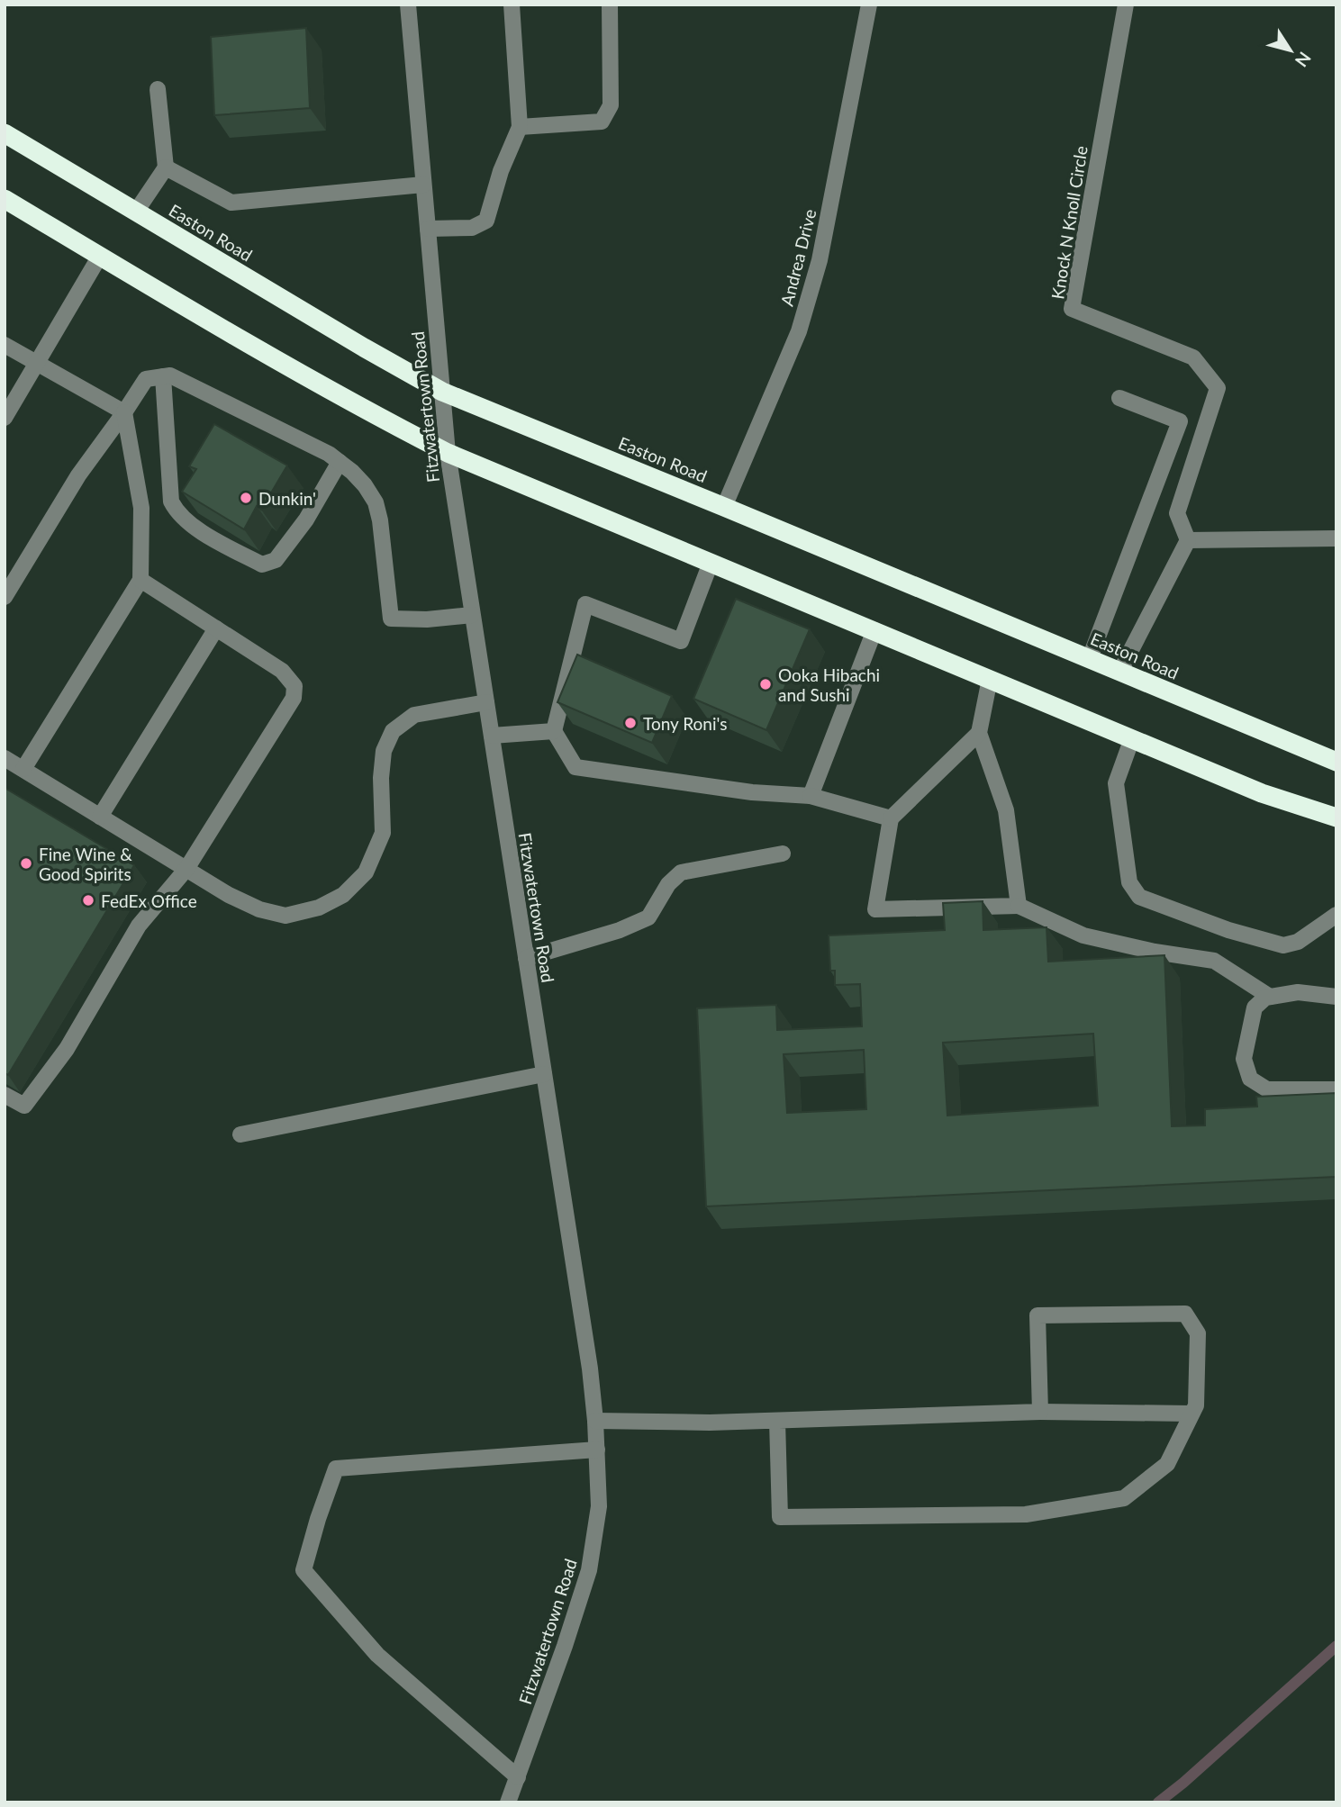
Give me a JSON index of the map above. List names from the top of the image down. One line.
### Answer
{"streets":{"highway":["Easton Road"],"street":["Knock N Knoll Circle","Andrea Drive","Fitzwatertown Road"]},"crossings":[["Easton Road","Andrea Drive"],["Easton Road","Fitzwatertown Road"]],"places":["Dunkin'","Ooka Hibachi and Sushi","Tony Roni's","Fine Wine & Good Spirits","FedEx Office"],"north":"bottom right"}
